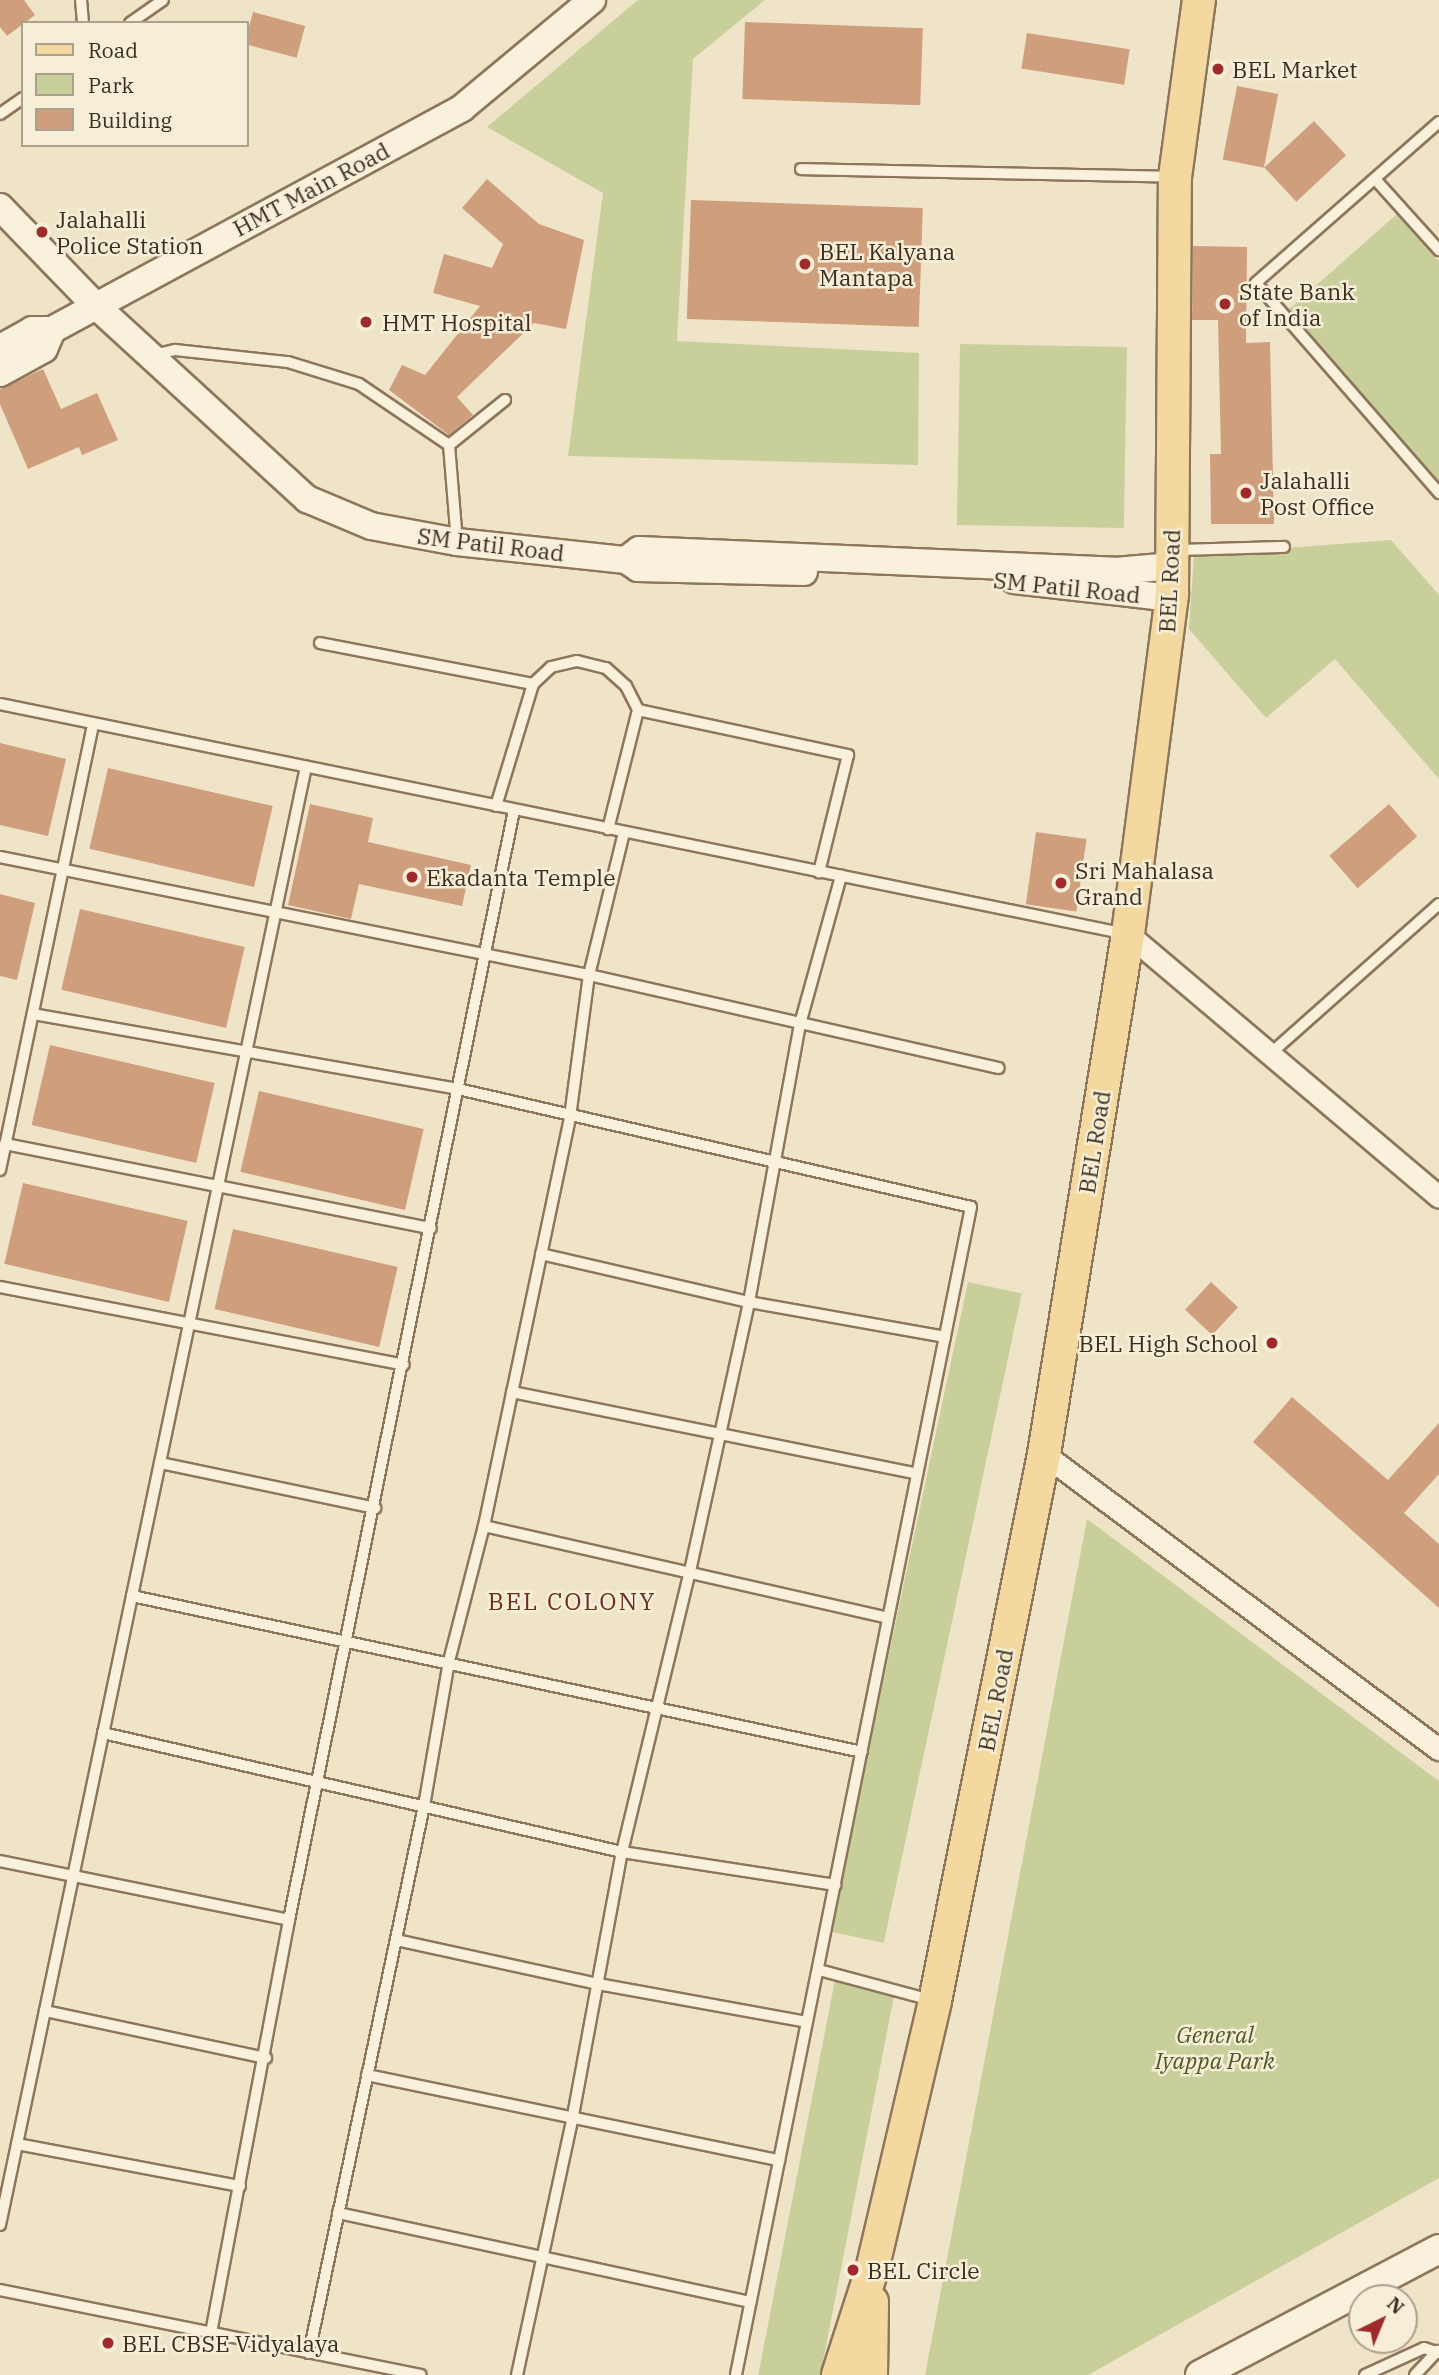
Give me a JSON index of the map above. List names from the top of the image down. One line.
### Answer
{"streets":{"main road":["BEL Road"],"street":["HMT Main Road","SM Patil Road"]},"crossings":[["HMT Main Road","SM Patil Road"],["SM Patil Road","BEL Road"]],"districts":["BEL COLONY"],"parks":["General Iyappa Park"],"places":["BEL Market","Jalahalli Police Station","BEL Kalyana Mantapa","State Bank of India","HMT Hospital","Jalahalli Post Office","Ekadanta Temple","Sri Mahalasa Grand","BEL High School","BEL Circle","BEL CBSE Vidyalaya"],"legend":["Road","Park","Building"],"north":"top right"}
